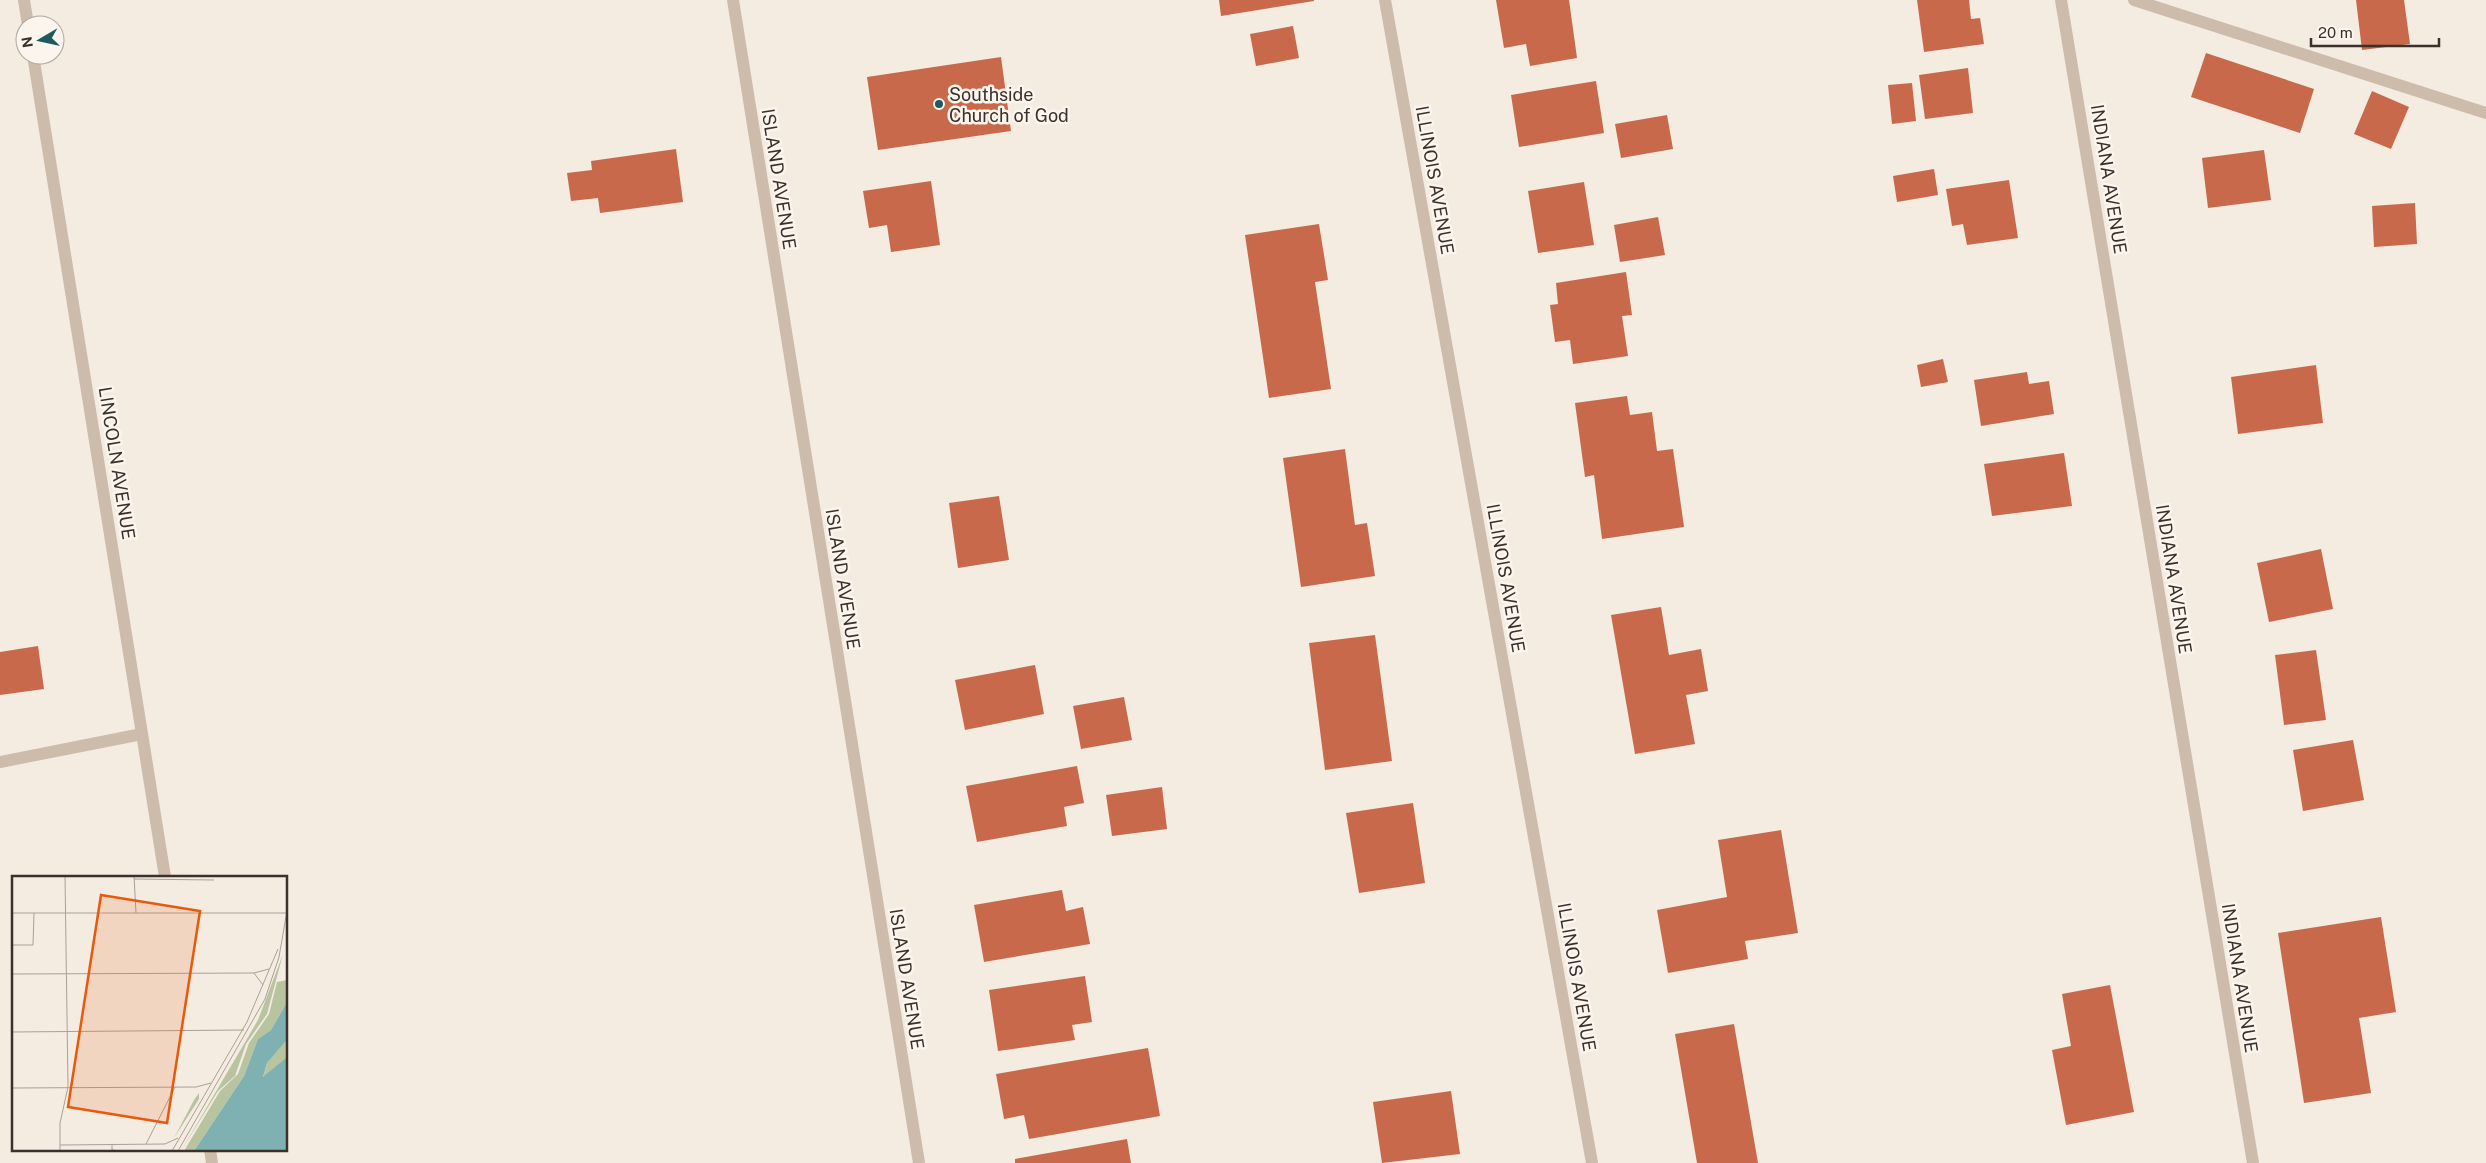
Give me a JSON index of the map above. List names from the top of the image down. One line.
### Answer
{"streets":{"street":["ISLAND AVENUE","INDIANA AVENUE","ILLINOIS AVENUE","LINCOLN AVENUE"]},"places":["Southside Church of God"],"scale_bar":"20 m","north":"left"}
